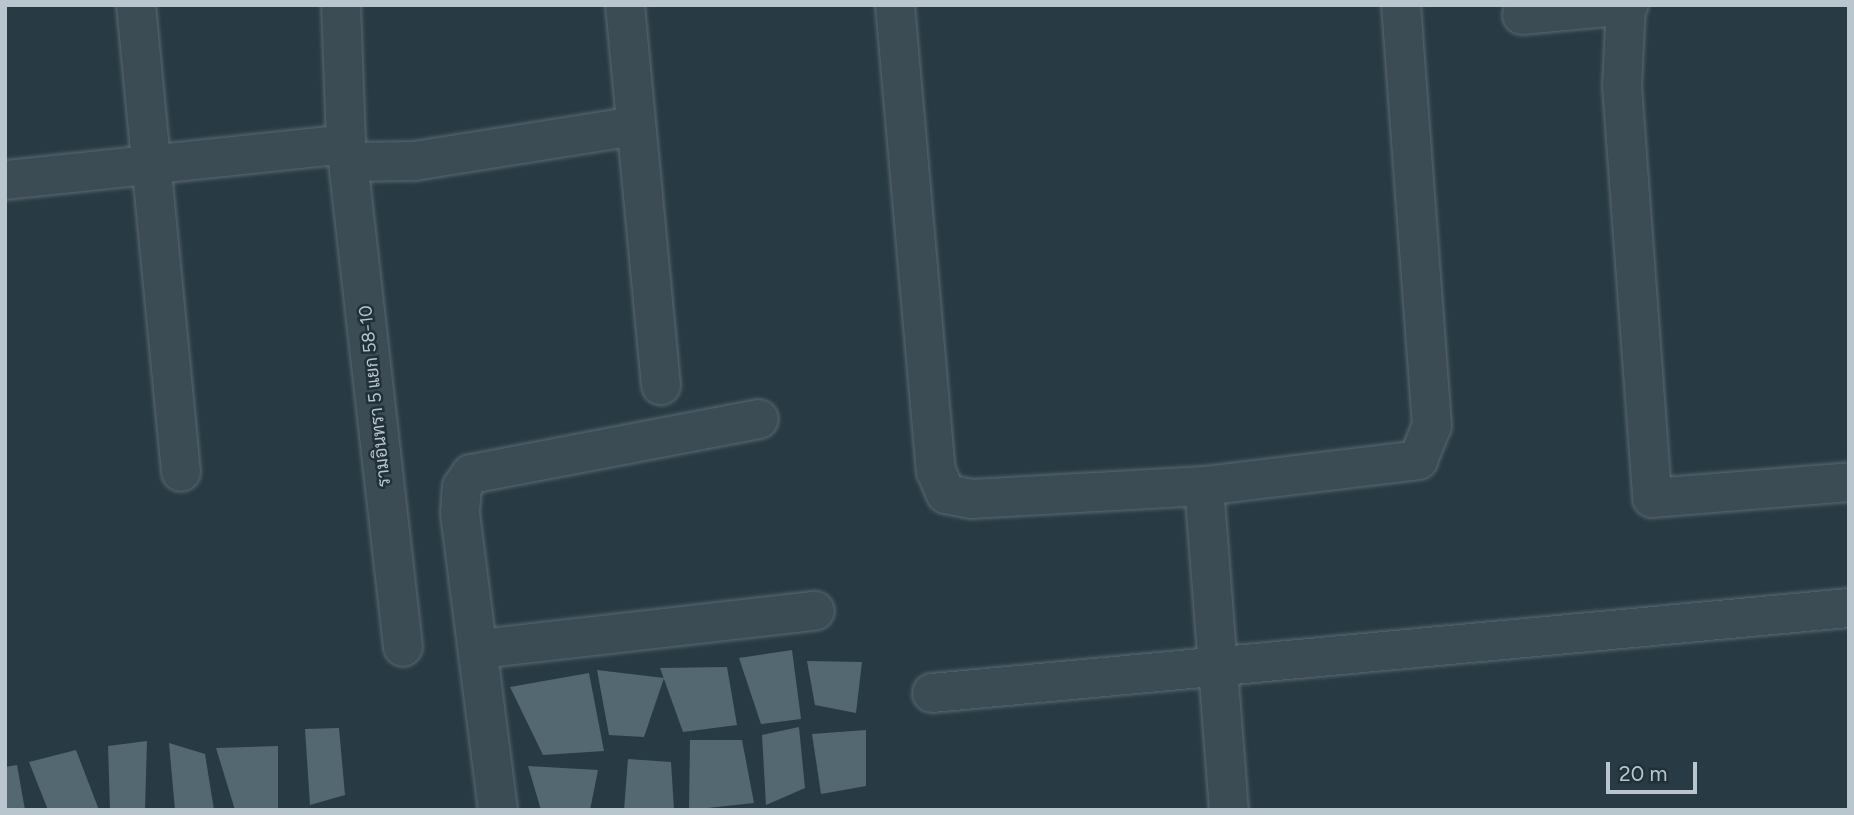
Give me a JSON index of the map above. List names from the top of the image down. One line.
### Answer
{"streets":{"street":["รามอินทรา 5 แยก 58-10"]},"scale_bar":"20 m"}
